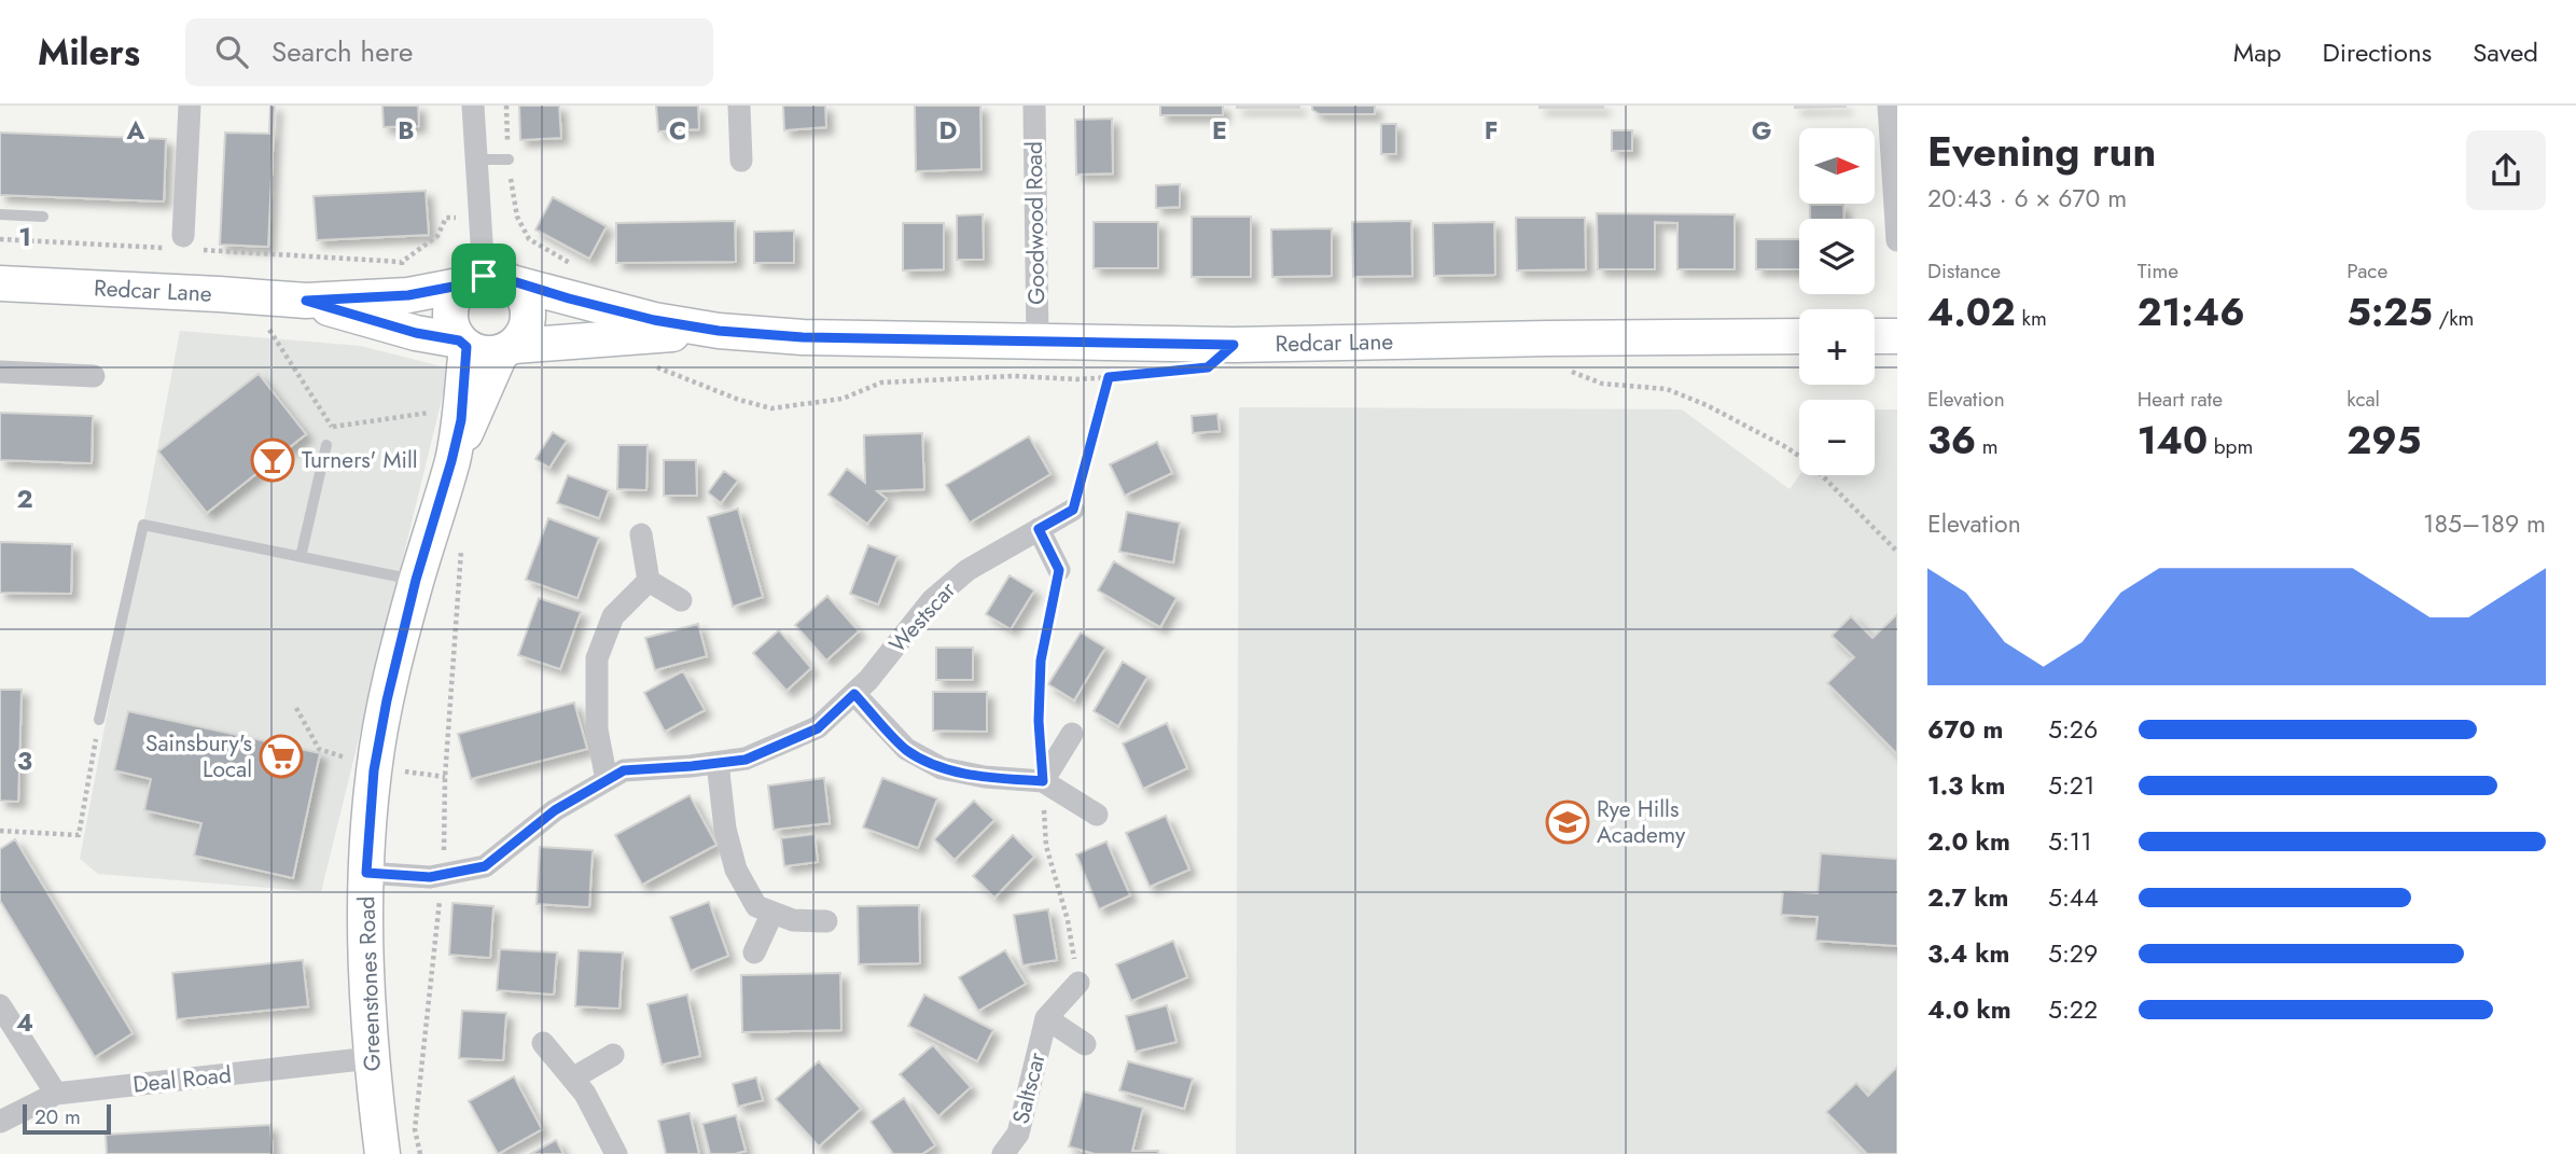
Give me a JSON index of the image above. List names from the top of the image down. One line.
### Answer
{"streets":{"main road":["Redcar Lane","Greenstones Road"],"street":["Goodwood Road","Westscar","Deal Road","Saltscar"]},"crossings":[["Goodwood Road","Redcar Lane"],["Redcar Lane","Greenstones Road"],["Westscar","Greenstones Road"],["Greenstones Road","Deal Road"]],"places":{"bar":["Turners' Mill"],"supermarket":["Sainsbury's Local"],"school or university":["Rye Hills Academy"]},"scale_bar":"20 m","north":"right","page":{"header":"Milers","search":"Search here","nav":["Map","Directions","Saved"],"heading":["Evening run","20:43 · 6 × 670 m"],"map_buttons":["+","−"],"stats":[["Distance","4.02 km"],["Time","21:46"],["Pace","5:25 /km"],["Elevation","36 m"],["Heart rate","140 bpm"],["kcal","295"]],"chart":["Elevation","185–189 m"],"list":[{"name":"670 m","note":"5:26"},{"name":"1.3 km","note":"5:21"},{"name":"2.0 km","note":"5:11"},{"name":"2.7 km","note":"5:44"},{"name":"3.4 km","note":"5:29"},{"name":"4.0 km","note":"5:22"}],"scale":"20 m"},"grid":{"columns":["A","B","C","D","E","F","G"],"rows":["1","2","3","4"]}}
